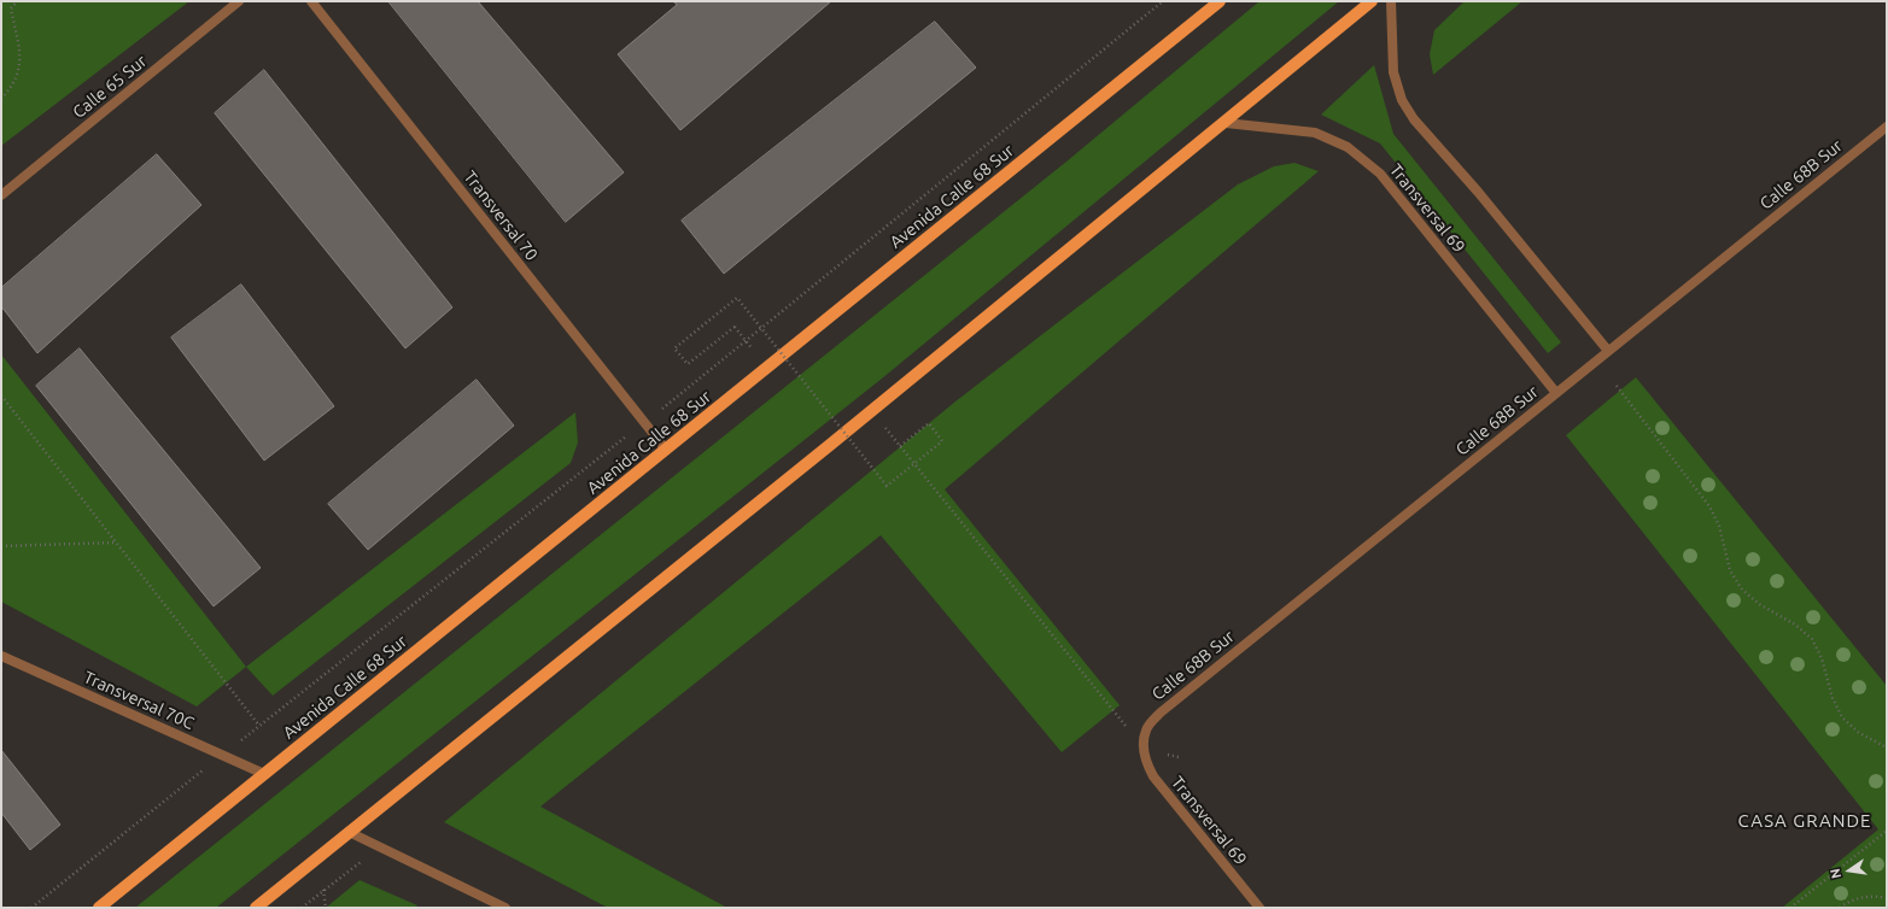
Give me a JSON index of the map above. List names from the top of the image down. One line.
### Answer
{"streets":{"main road":["Avenida Calle 68 Sur"],"street":["Calle 65 Sur","Calle 68B Sur","Transversal 69","Transversal 70","Transversal 70C"]},"crossings":[["Calle 68B Sur","Transversal 69"],["Avenida Calle 68 Sur","Transversal 70"],["Avenida Calle 68 Sur","Transversal 70C"]],"districts":["CASA GRANDE"],"north":"left"}
